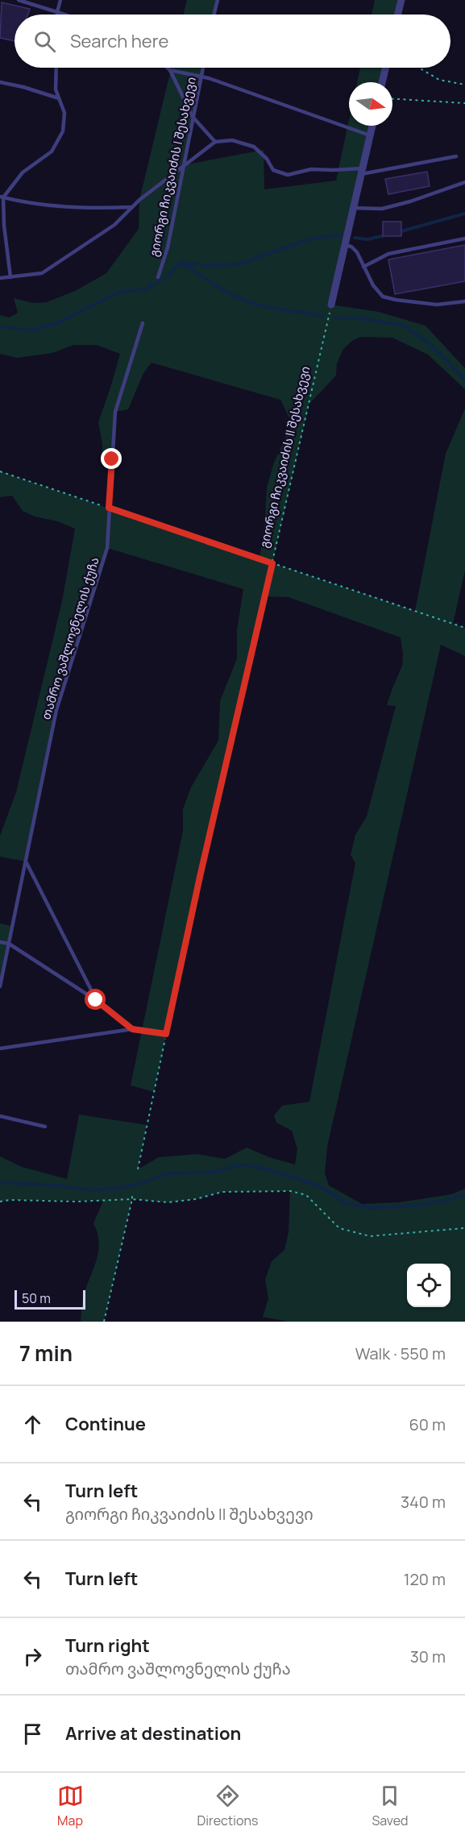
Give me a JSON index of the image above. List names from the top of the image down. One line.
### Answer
{"streets":{"lane":["გიორგი ჩიკვაიძის I შესახვევი","თამრო ვაშლოვნელის ქუჩა"],"path":["გიორგი ჩიკვაიძის II შესახვევი"]},"scale_bar":"50 m","north":"right","page":{"search":"Search here","scale":"50 m","heading":["7 min","Walk · 550 m"],"list":[["Continue","60 m"],["Turn left","გიორგი ჩიკვაიძის II შესახვევი","340 m"],["Turn left","120 m"],["Turn right","თამრო ვაშლოვნელის ქუჩა","30 m"],"Arrive at destination"],"nav":["Map","Directions","Saved"]}}
